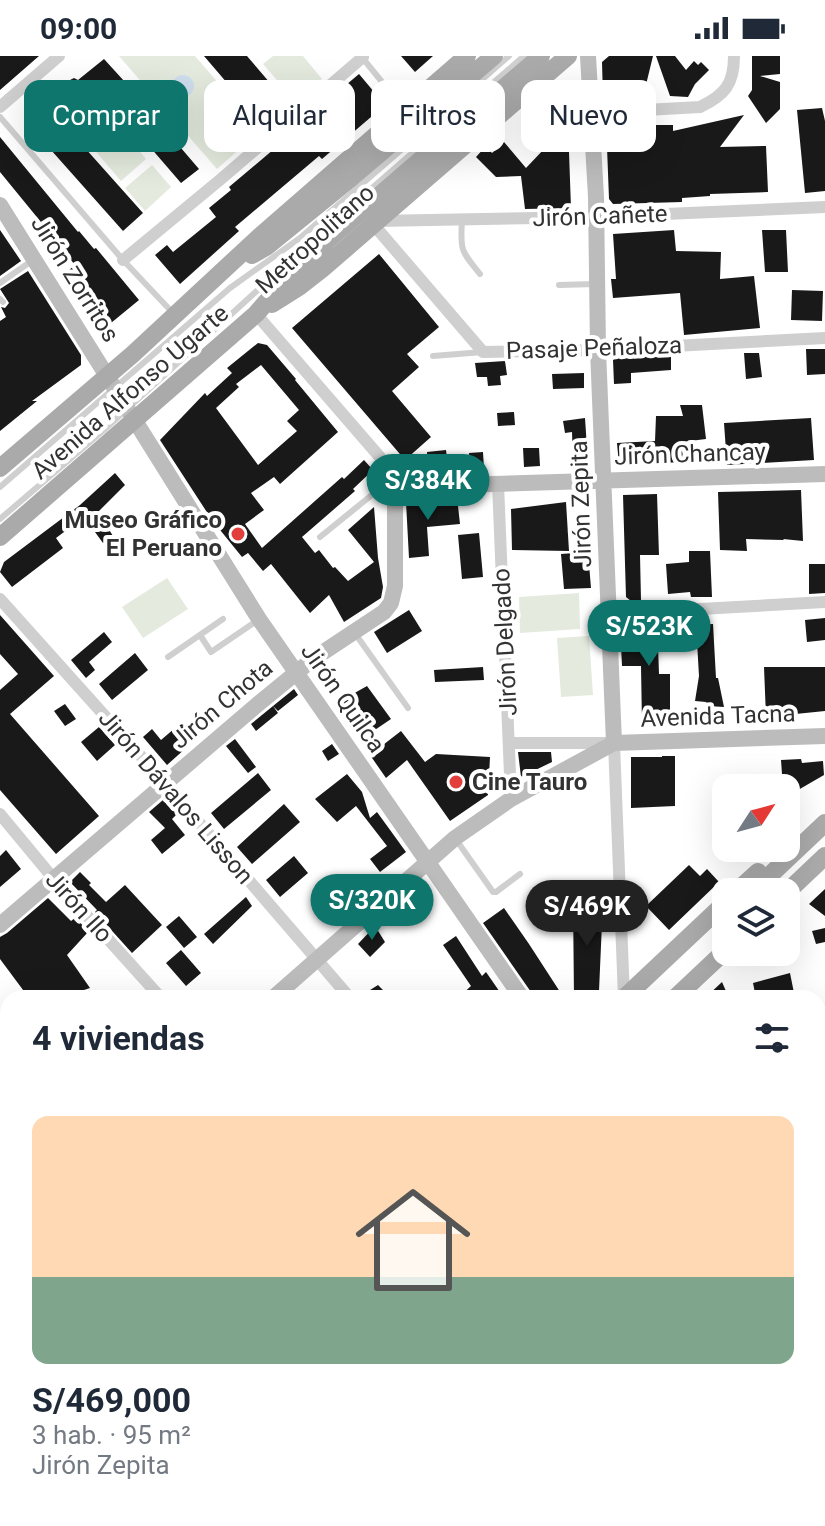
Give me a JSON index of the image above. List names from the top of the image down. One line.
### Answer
{"streets":{"main road":["Avenida Alfonso Ugarte"],"street":["Jirón Cañete","Jirón Zorritos","Pasaje Peñaloza","Jirón Chancay","Jirón Zepita","Jirón Delgado","Jirón Quilca","Jirón Chota","Avenida Tacna","Jirón Dávalos Lisson","Jirón Ilo"],"lane":["Metropolitano"]},"crossings":[["Jirón Cañete","Pasaje Peñaloza"],["Jirón Cañete","Avenida Alfonso Ugarte"],["Jirón Cañete","Jirón Zepita"],["Metropolitano","Jirón Zorritos"],["Metropolitano","Avenida Alfonso Ugarte"],["Metropolitano","Jirón Quilca"],["Jirón Zorritos","Avenida Alfonso Ugarte"],["Jirón Zorritos","Jirón Quilca"],["Pasaje Peñaloza","Avenida Alfonso Ugarte"],["Pasaje Peñaloza","Jirón Zepita"],["Avenida Alfonso Ugarte","Jirón Quilca"],["Jirón Chancay","Jirón Zepita"],["Jirón Chancay","Jirón Delgado"],["Jirón Chancay","Jirón Chota"],["Jirón Zepita","Avenida Tacna"],["Jirón Quilca","Jirón Chota"],["Jirón Chota","Jirón Dávalos Lisson"],["Jirón Chota","Jirón Ilo"]],"places":["Museo Gráfico El Peruano","Cine Tauro"],"north":"top right","page":{"status":"09:00","chip":["Comprar","Alquilar","Filtros","Nuevo"],"price":["S/384K","S/523K","S/320K","S/469K"],"heading":"4 viviendas","list":[{"name":"S/469,000","note":"3 hab. · 95 m² · Jirón Zepita"}]}}
